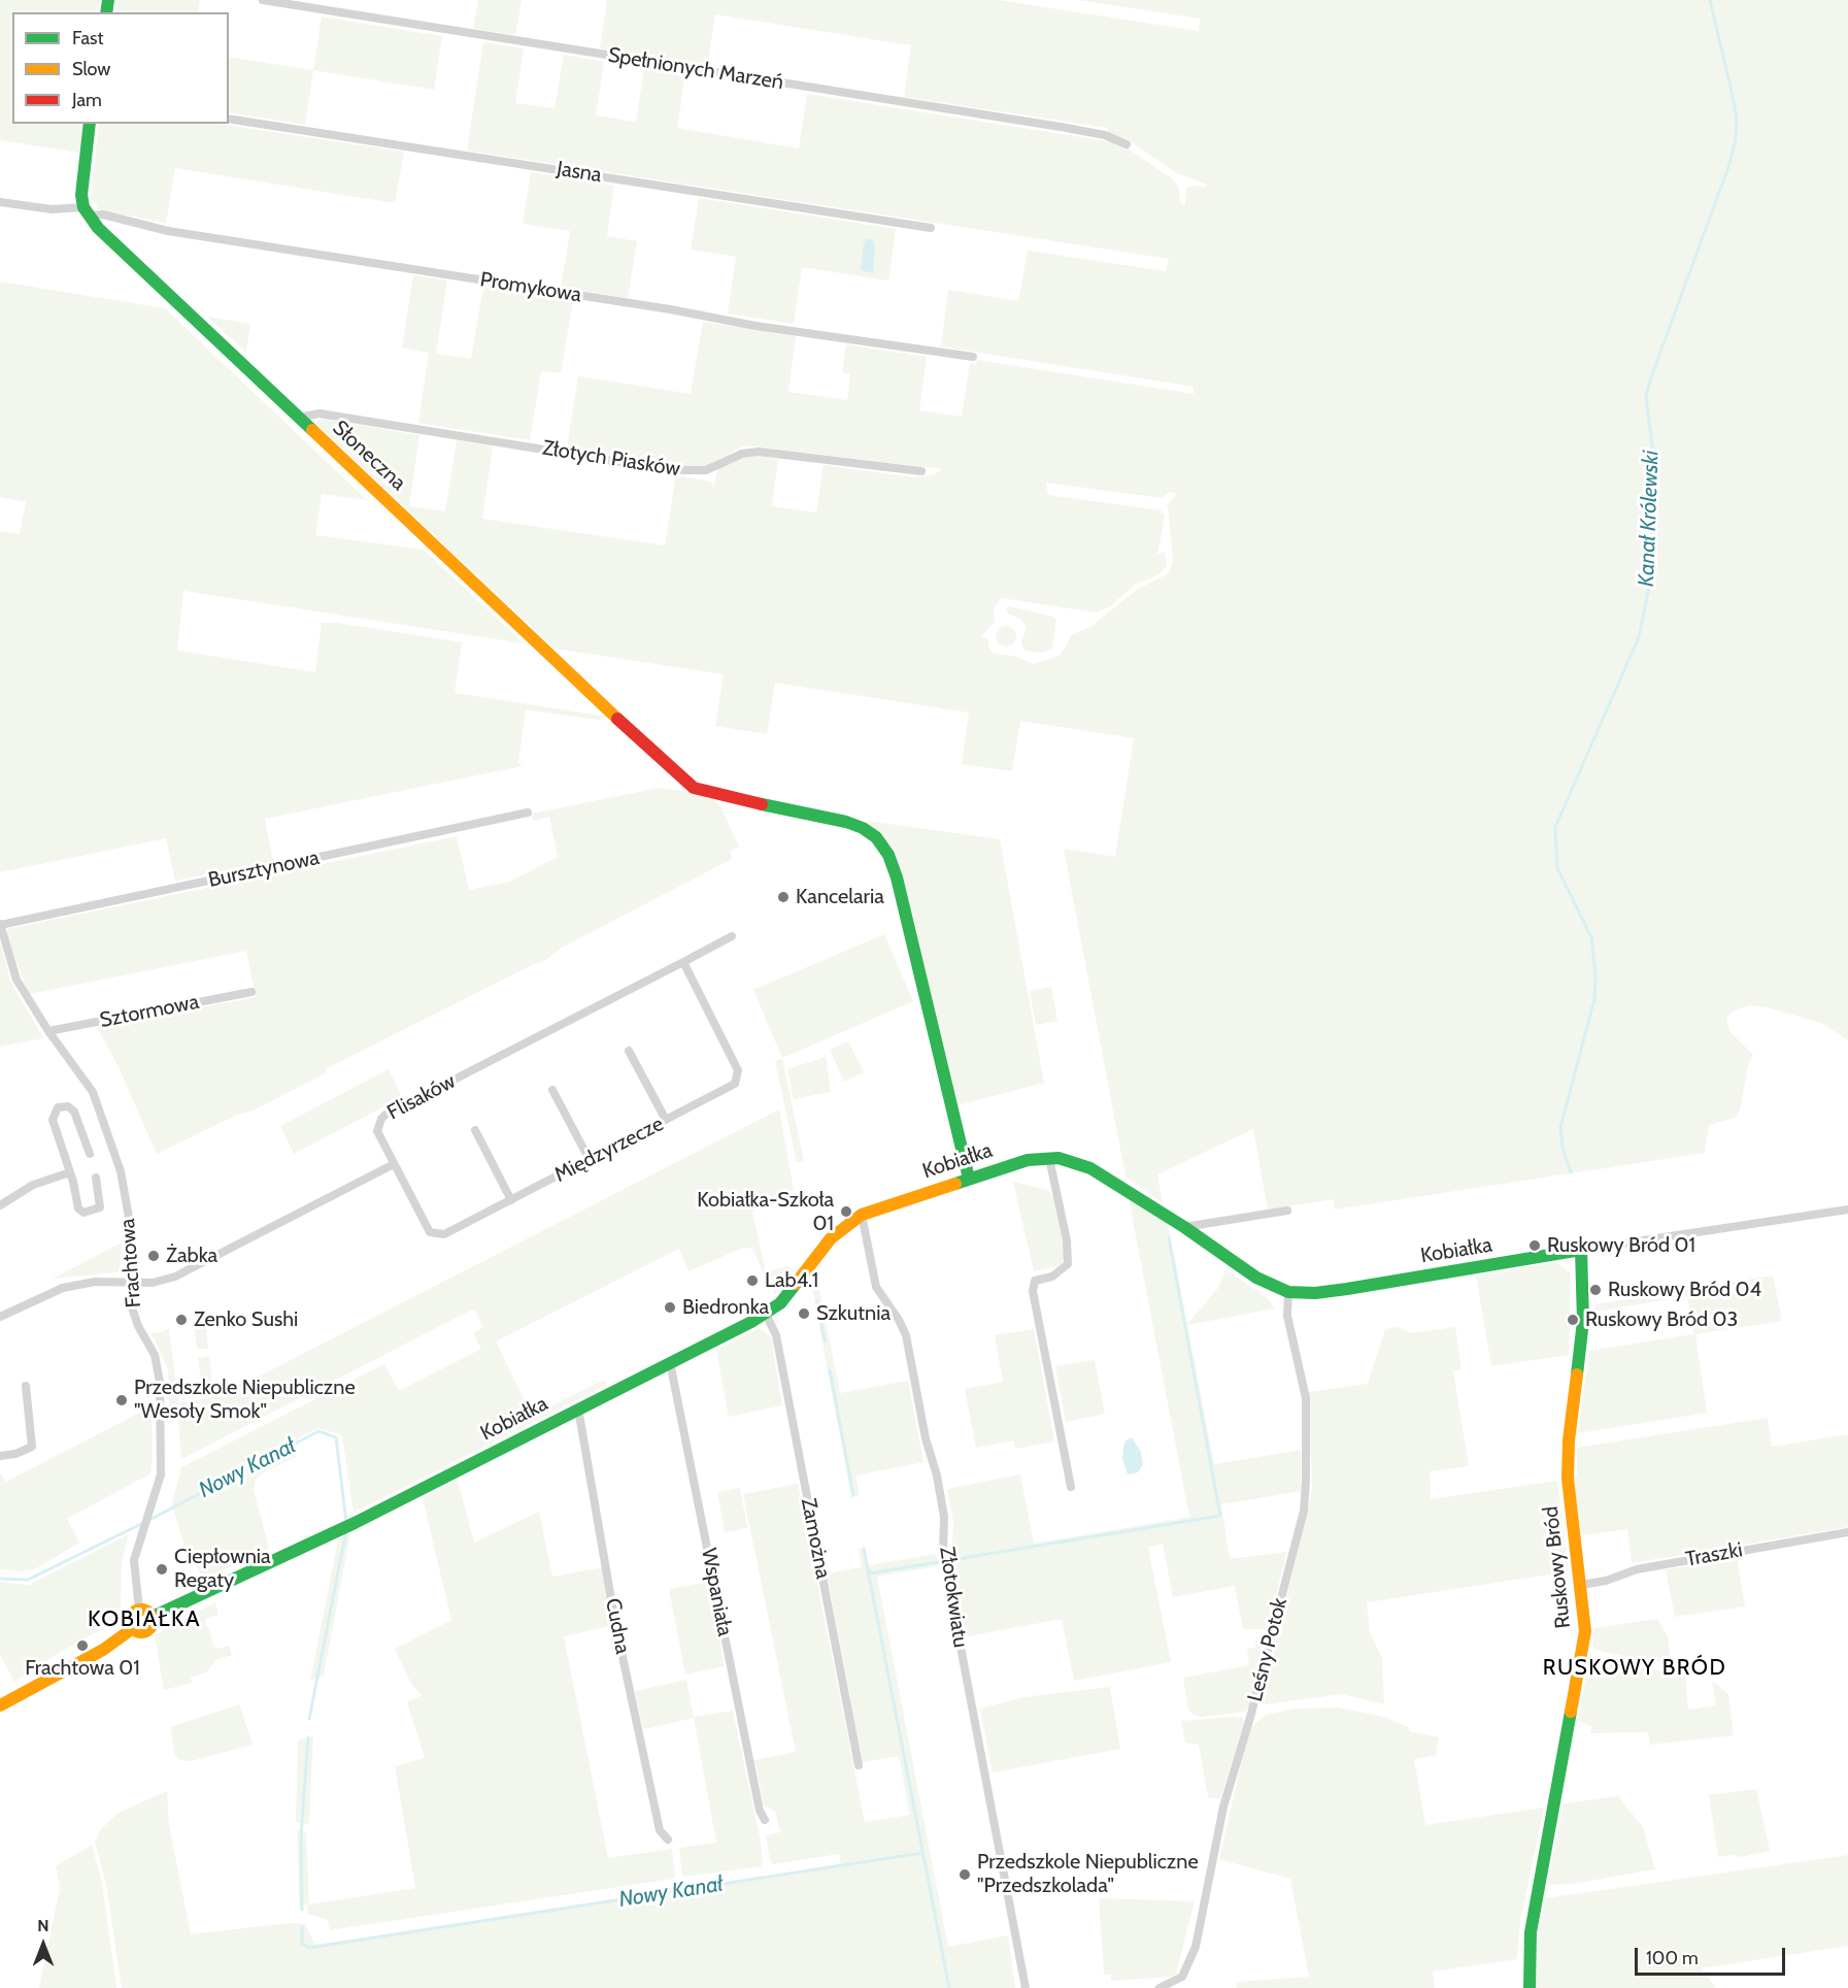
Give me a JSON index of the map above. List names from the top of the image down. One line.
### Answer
{"streets":{"street":["Spełnionych Marzeń","Jasna","Promykowa","Słoneczna","Złotych Piasków","Bursztynowa","Sztormowa","Flisaków","Międzyrzecze","Kobiałka","Frachtowa","Zamożna","Traszki","Ruskowy Bród","Wspaniała","Złotokwiatu","Cudna","Leśny Potok"]},"crossings":[["Promykowa","Słoneczna"],["Słoneczna","Złotych Piasków"],["Słoneczna","Kobiałka"],["Bursztynowa","Frachtowa"],["Sztormowa","Frachtowa"],["Flisaków","Międzyrzecze"],["Kobiałka","Frachtowa"],["Kobiałka","Zamożna"],["Kobiałka","Ruskowy Bród"],["Kobiałka","Wspaniała"],["Kobiałka","Złotokwiatu"],["Kobiałka","Cudna"],["Kobiałka","Leśny Potok"],["Traszki","Ruskowy Bród"]],"districts":["KOBIAŁKA","RUSKOWY BRÓD"],"water":["Kanał Królewski","Nowy Kanał"],"places":["Kancelaria","Kobiałka-Szkoła 01","Ruskowy Bród 01","Żabka","Lab4.1","Ruskowy Bród 04","Biedronka","Szkutnia","Zenko Sushi","Ruskowy Bród 03","Przedszkole Niepubliczne \"Wesoły Smok\"","Ciepłownia Regaty","Frachtowa 01","Przedszkole Niepubliczne \"Przedszkolada\""],"legend":["Fast","Slow","Jam"],"scale_bar":"100 m","north":"top"}
